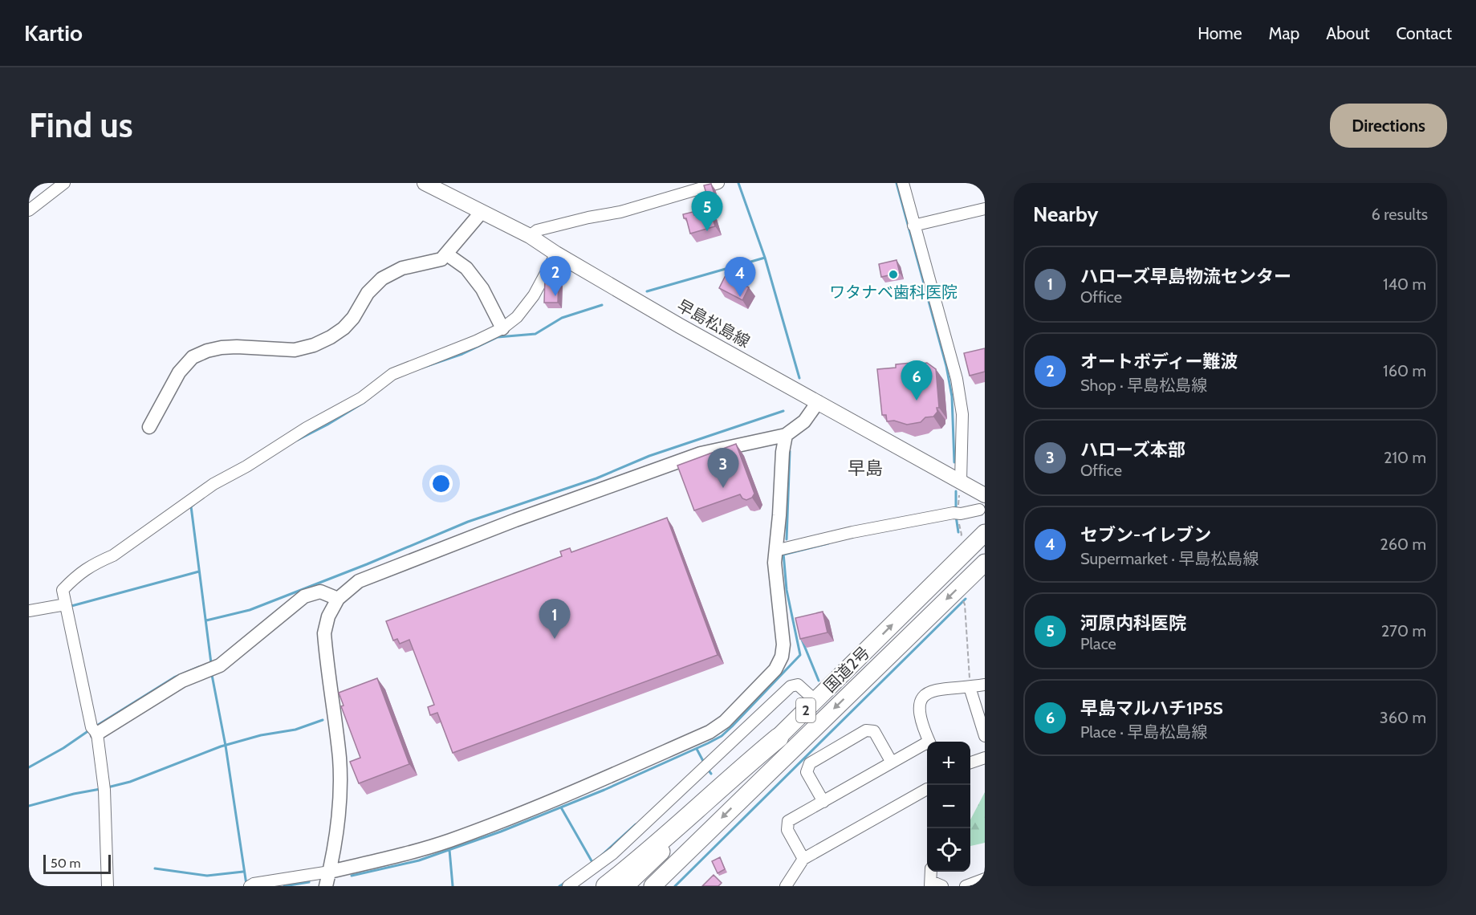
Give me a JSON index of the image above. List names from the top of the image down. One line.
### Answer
{"streets":{"highway":["国道2号","2"],"main road":["早島松島線"]},"districts":["早島"],"places":["ワタナベ歯科医院"],"scale_bar":"50 m","page":{"header":"Kartio","nav":["Home","Map","About","Contact"],"buttons":"Directions","title":"Find us","heading":["Nearby","6 results"],"pins":["5","2","4","6","3","1"],"list":[{"mark":"1","name":"ハローズ早島物流センター","note":"Office","value":"140 m"},{"mark":"2","name":"オートボディー難波","note":"Shop · 早島松島線","value":"160 m"},{"mark":"3","name":"ハローズ本部","note":"Office","value":"210 m"},{"mark":"4","name":"セブン-イレブン","note":"Supermarket · 早島松島線","value":"260 m"},{"mark":"5","name":"河原内科医院","note":"Place","value":"270 m"},{"mark":"6","name":"早島マルハチ1P5S","note":"Place · 早島松島線","value":"360 m"}],"map_buttons":["+","−"],"scale":"50 m"}}
